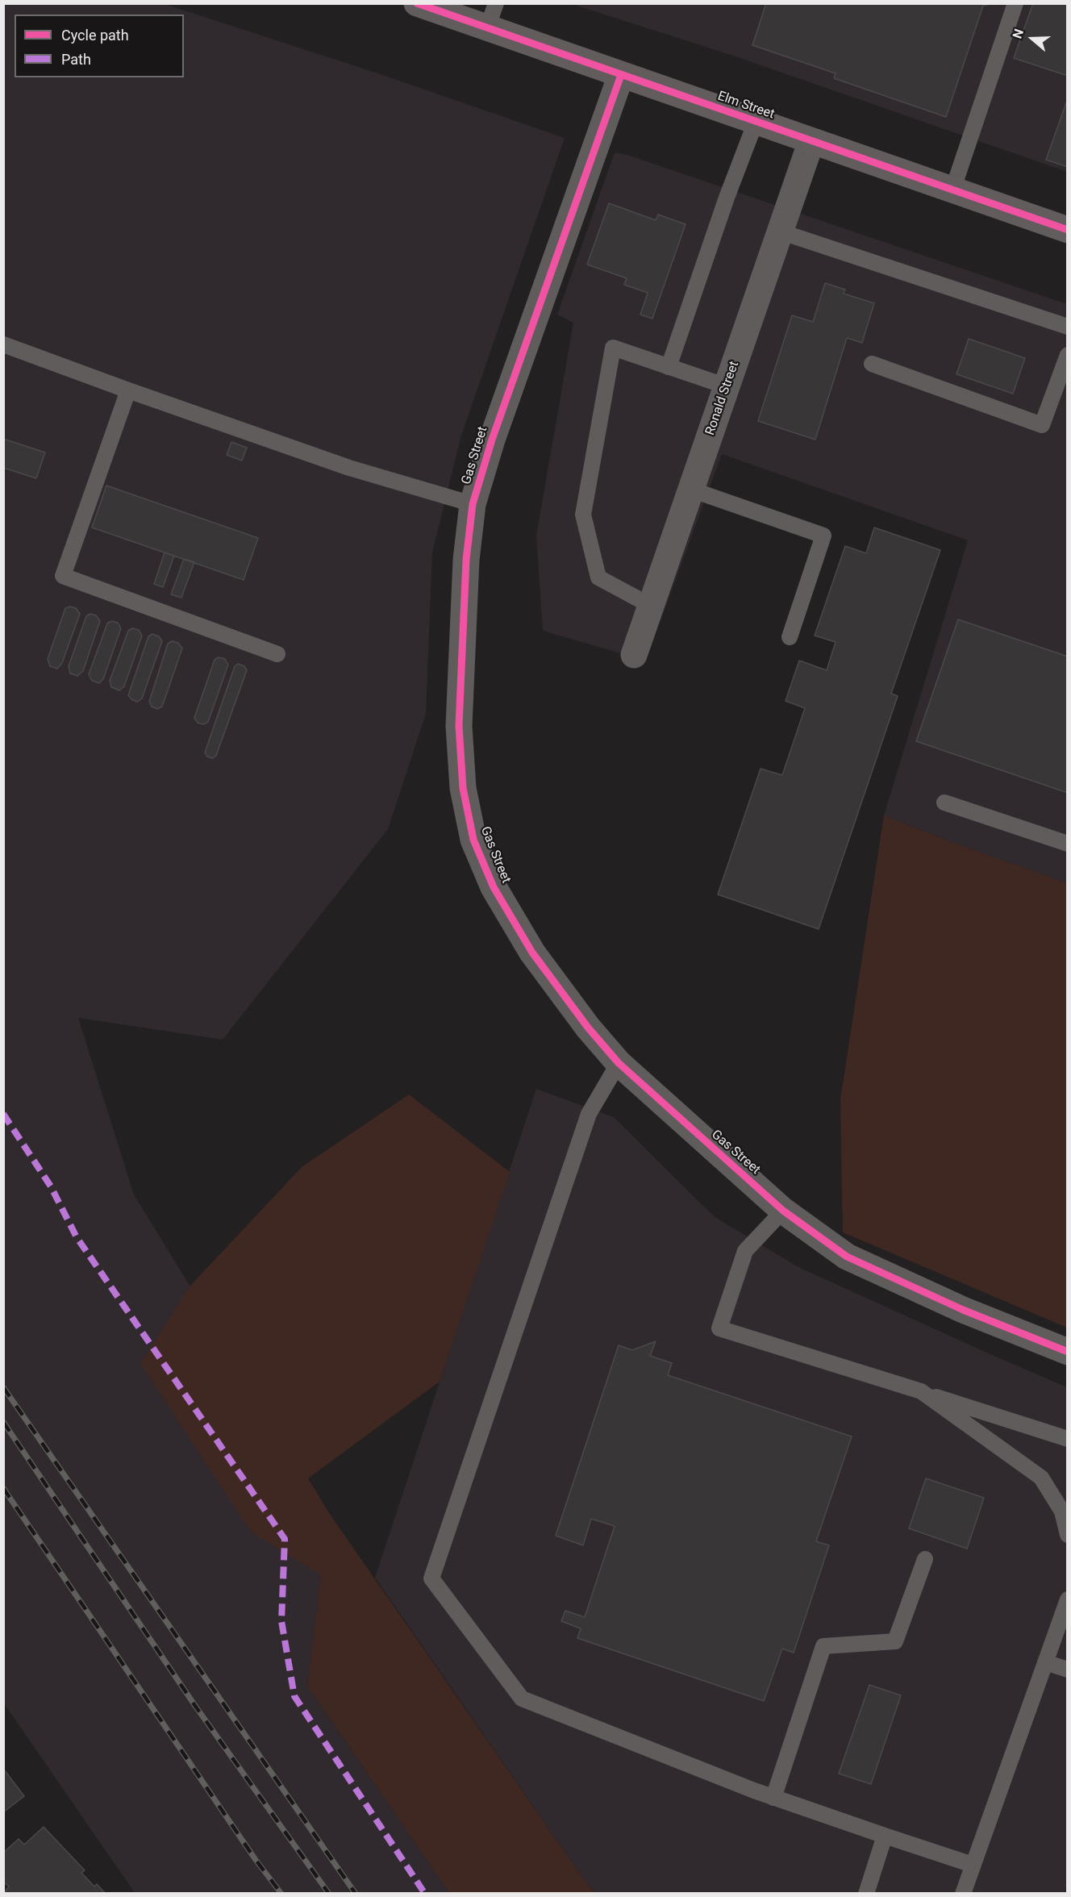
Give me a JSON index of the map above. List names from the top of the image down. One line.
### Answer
{"streets":{"main road":["Elm Street"],"street":["Ronald Street","Gas Street"]},"crossings":[["Elm Street","Ronald Street"],["Elm Street","Gas Street"]],"legend":["Cycle path","Path"],"north":"left"}
